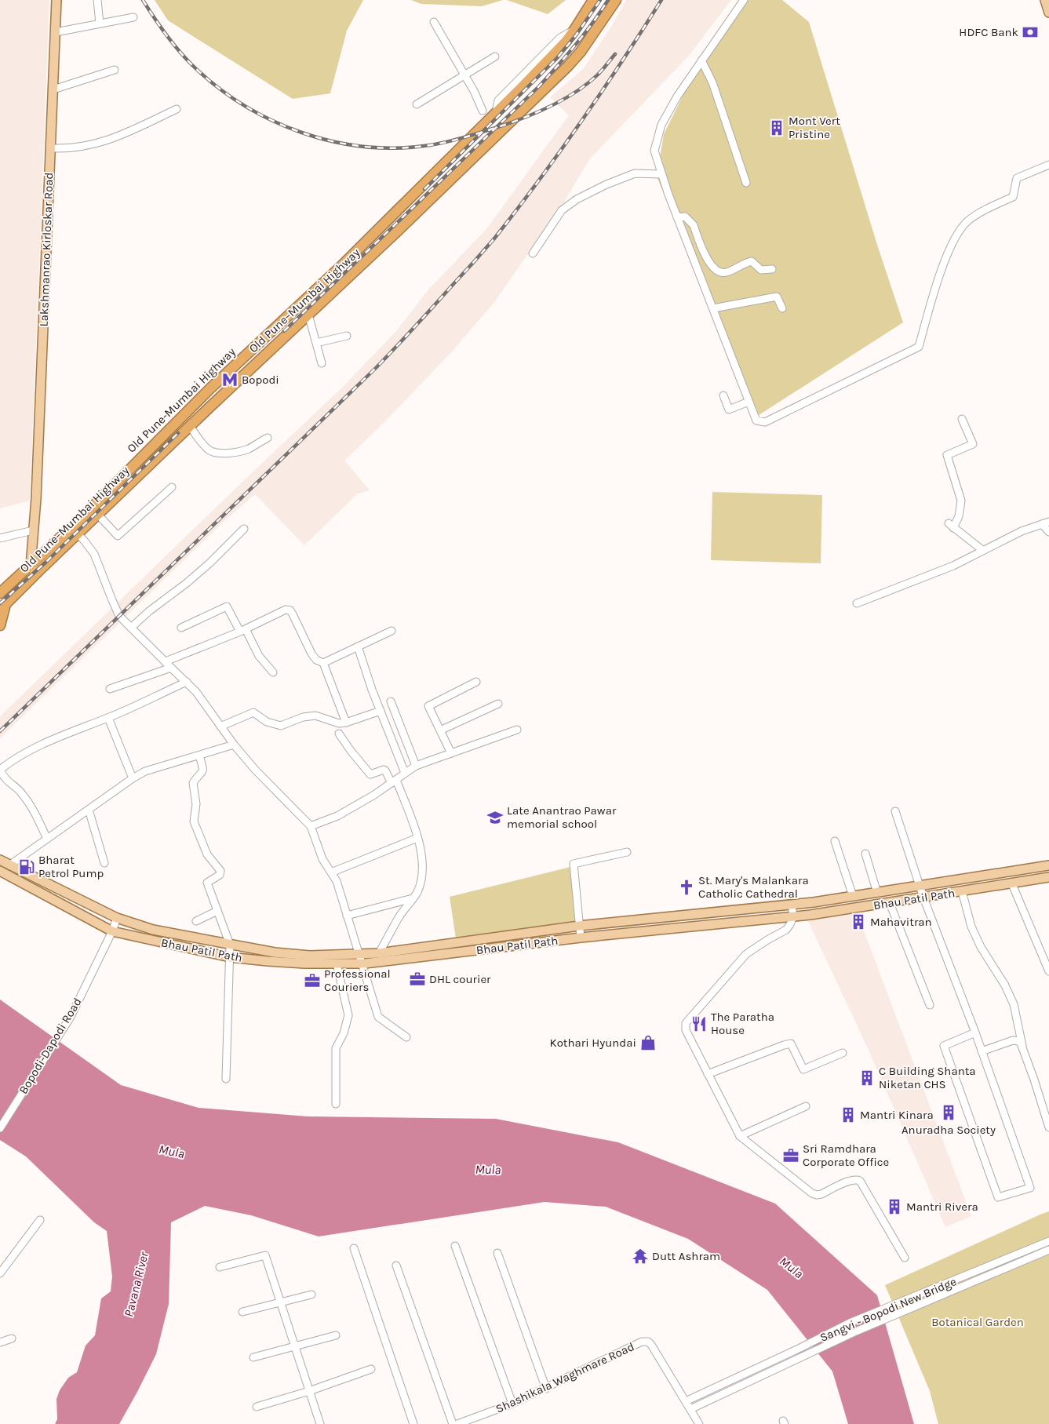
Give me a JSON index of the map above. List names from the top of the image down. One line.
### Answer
{"streets":{"highway":["Old Pune–Mumbai Highway","Old Pune-Mumbai Highway"],"main road":["Lakshmanrao Kirloskar Road","Bhau Patil Path"],"street":["Bopodi-Dapodi Road","Sangvi - Bopodi New Bridge","Shashikala Waghmare Road"]},"crossings":[["Lakshmanrao Kirloskar Road","Old Pune–Mumbai Highway"],["Old Pune–Mumbai Highway","Old Pune-Mumbai Highway"],["Bhau Patil Path","Bopodi-Dapodi Road"],["Sangvi - Bopodi New Bridge","Shashikala Waghmare Road"]],"water":["Mula","Pavana River"],"parks":["Botanical Garden"],"places":{"bank":["HDFC Bank"],"building":["Mont Vert Pristine","Mahavitran","C Building Shanta Niketan CHS","Anuradha Society","Mantri Kinara","Mantri Rivera"],"metro station":["Bopodi"],"school or university":["Late Anantrao Pawar memorial school"],"fuel station":["Bharat Petrol Pump"],"church":["St. Mary's Malankara Catholic Cathedral"],"office":["DHL courier","Professional Couriers","Sri Ramdhara Corporate Office"],"restaurant":["The Paratha House"],"shop":["Kothari Hyundai"],"temple":["Dutt Ashram"]}}
